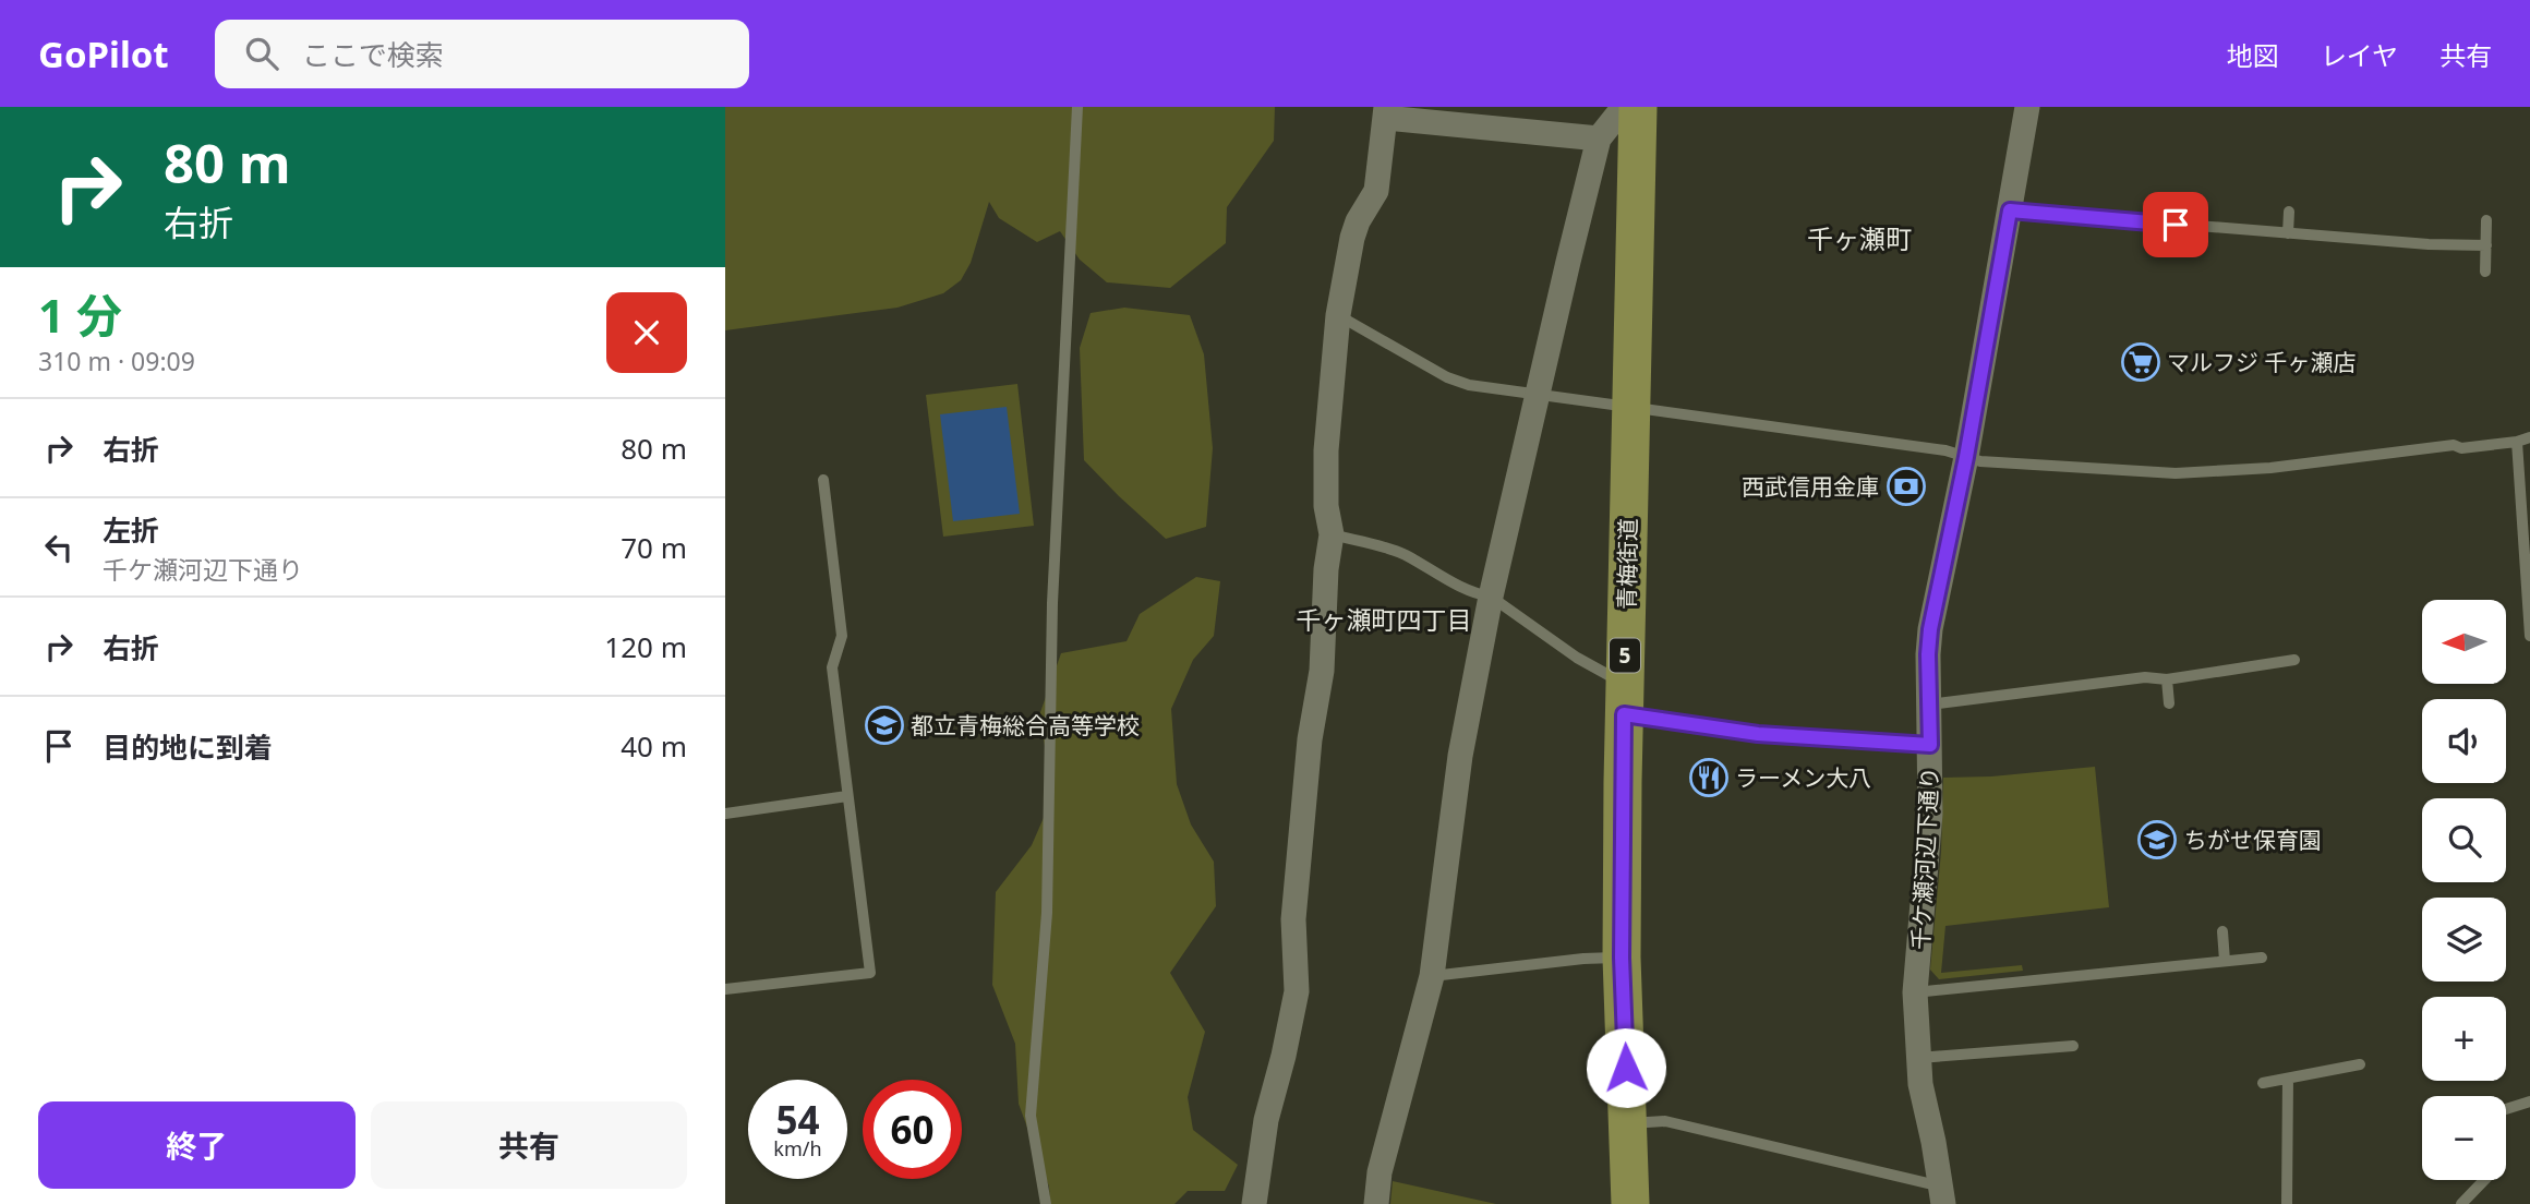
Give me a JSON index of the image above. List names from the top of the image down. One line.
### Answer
{"streets":{"main road":["青梅街道","5"],"street":["千ケ瀬河辺下通り"]},"districts":["千ヶ瀬町","千ヶ瀬町四丁目"],"places":{"supermarket":["マルフジ 千ヶ瀬店"],"bank":["西武信用金庫"],"school or university":["都立青梅総合高等学校","ちがせ保育園"],"restaurant":["ラーメン大八"]},"north":"left","page":{"header":"GoPilot","search":"ここで検索","nav":["地図","レイヤ","共有"],"turn":["80 m","右折"],"heading":["1 分","310 m · 09:09"],"list":[{"name":"右折","value":"80 m"},{"name":"左折","note":"千ケ瀬河辺下通り","value":"70 m"},{"name":"右折","value":"120 m"},{"name":"目的地に到着","value":"40 m"}],"map_buttons":["+","−"],"speed":"54 km/h","limit":"60","buttons":["終了","共有"]}}
